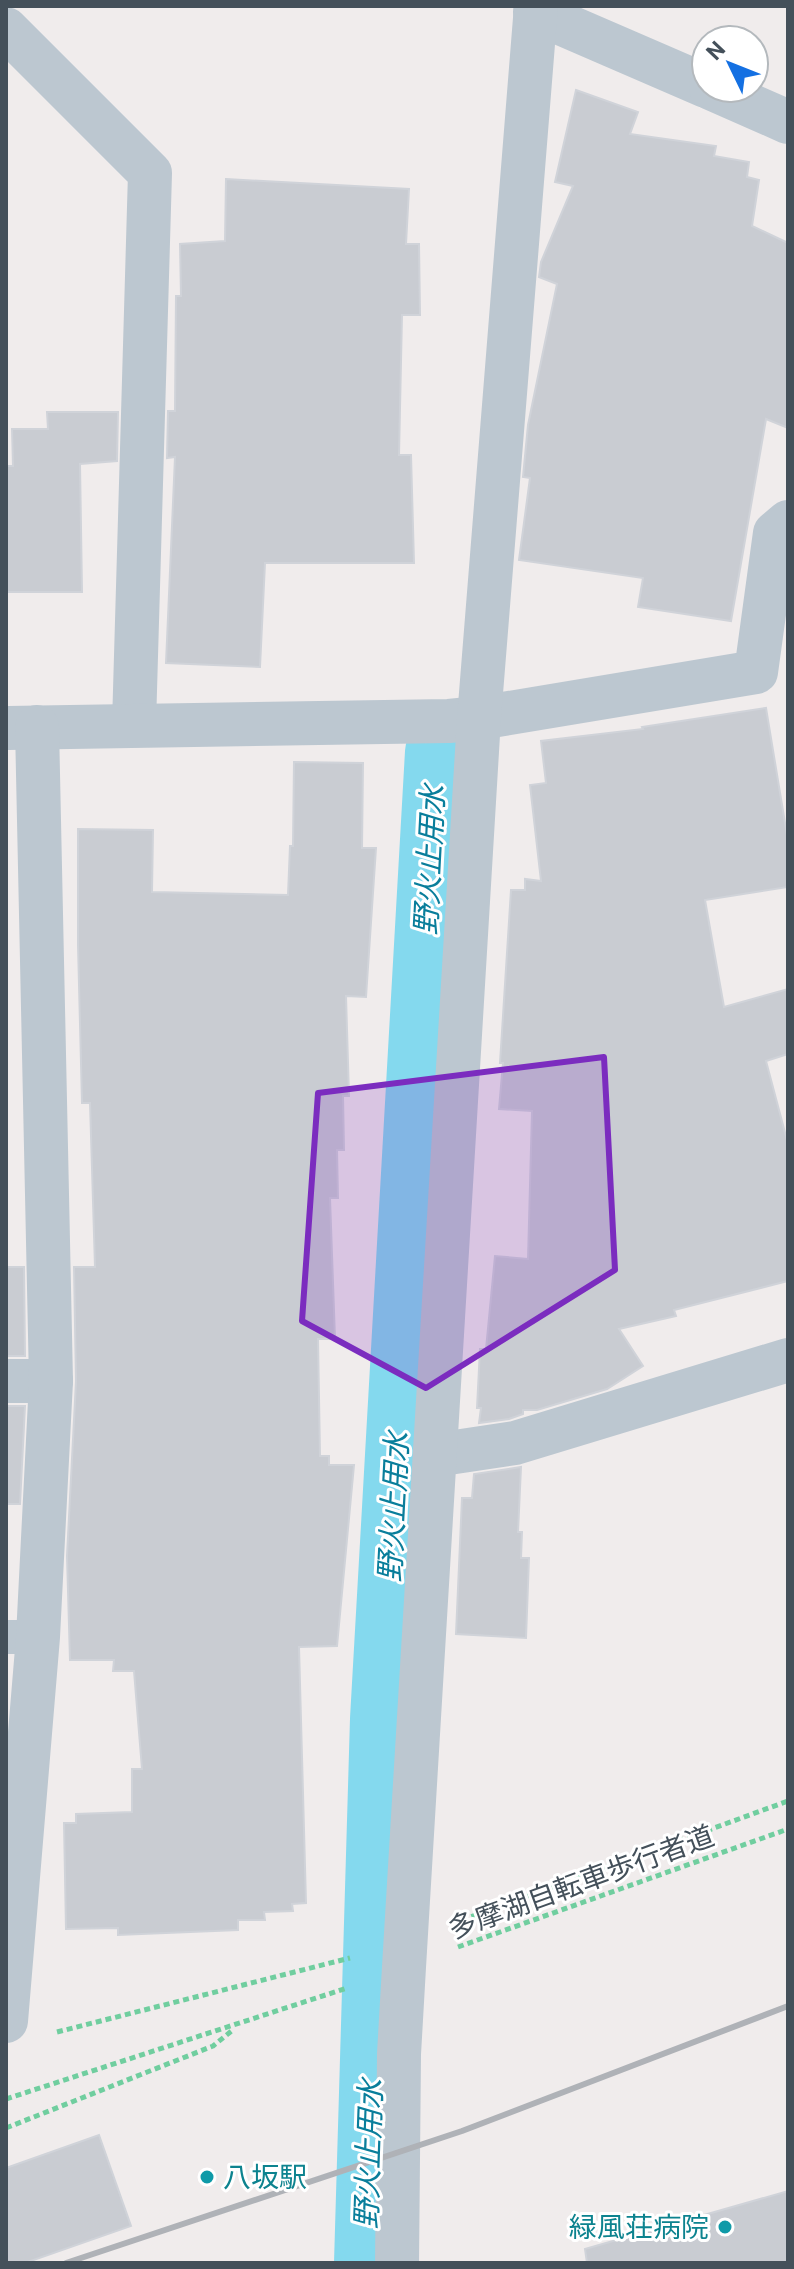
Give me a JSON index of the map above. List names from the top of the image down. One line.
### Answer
{"streets":{"path":["多摩湖自転車歩行者道"]},"water":["野火止用水"],"places":["八坂駅","緑風荘病院"],"north":"top left"}
